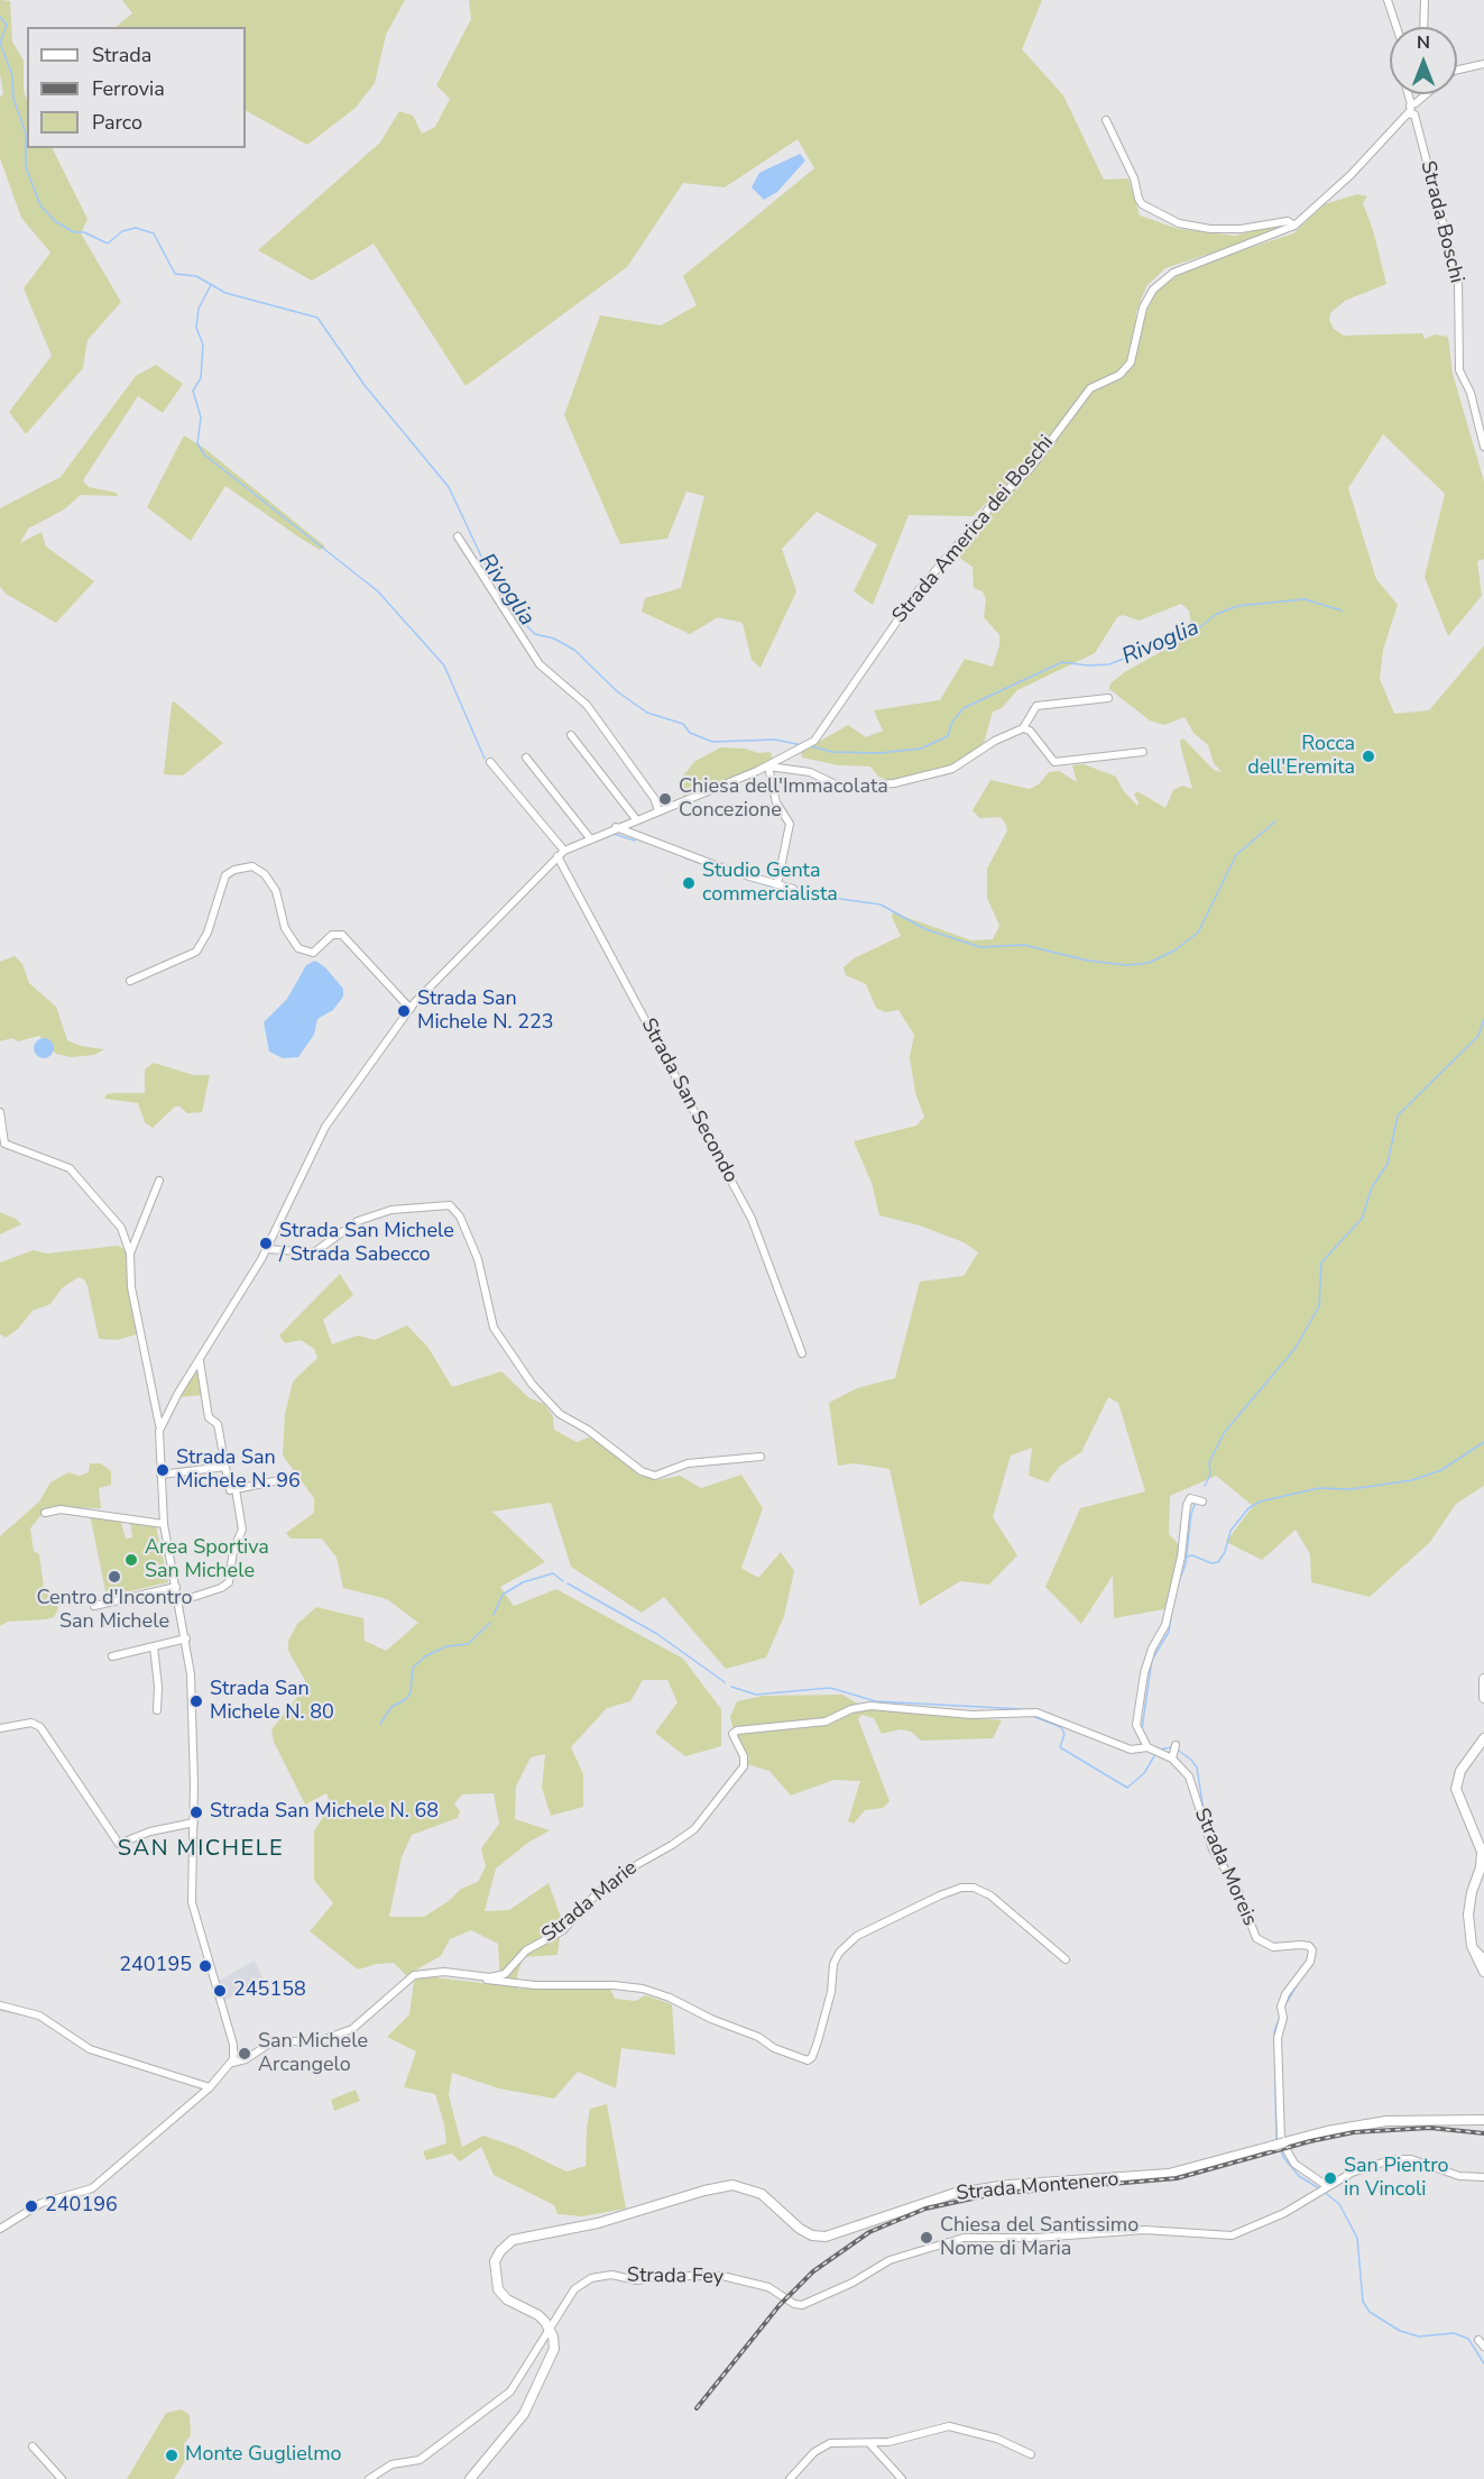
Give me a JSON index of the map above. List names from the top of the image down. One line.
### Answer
{"streets":{"main road":["Strada Montenero"],"street":["Strada Boschi","Strada America dei Boschi","Strada San Secondo","Strada Moreis","Strada Marie","Strada Fey"]},"crossings":[["Strada Boschi","Strada America dei Boschi"],["Strada America dei Boschi","Strada San Secondo"],["Strada Moreis","Strada Marie"],["Strada Moreis","Strada Fey"],["Strada Montenero","Strada Fey"]],"districts":["SAN MICHELE"],"water":["Rivoglia"],"places":["Rocca dell'Eremita","Chiesa dell′Immacolata Concezione","Studio Genta commercialista","Strada San Michele N. 223","Strada San Michele / Strada Sabecco","Strada San Michele N. 96","Area Sportiva San Michele","Centro d'Incontro San Michele","Strada San Michele N. 80","Strada San Michele N. 68","240195","245158","San Michele Arcangelo","San Pientro in Vincoli","240196","Chiesa del Santissimo Nome di Maria","Monte Guglielmo"],"legend":["Strada","Ferrovia","Parco"],"north":"top"}
